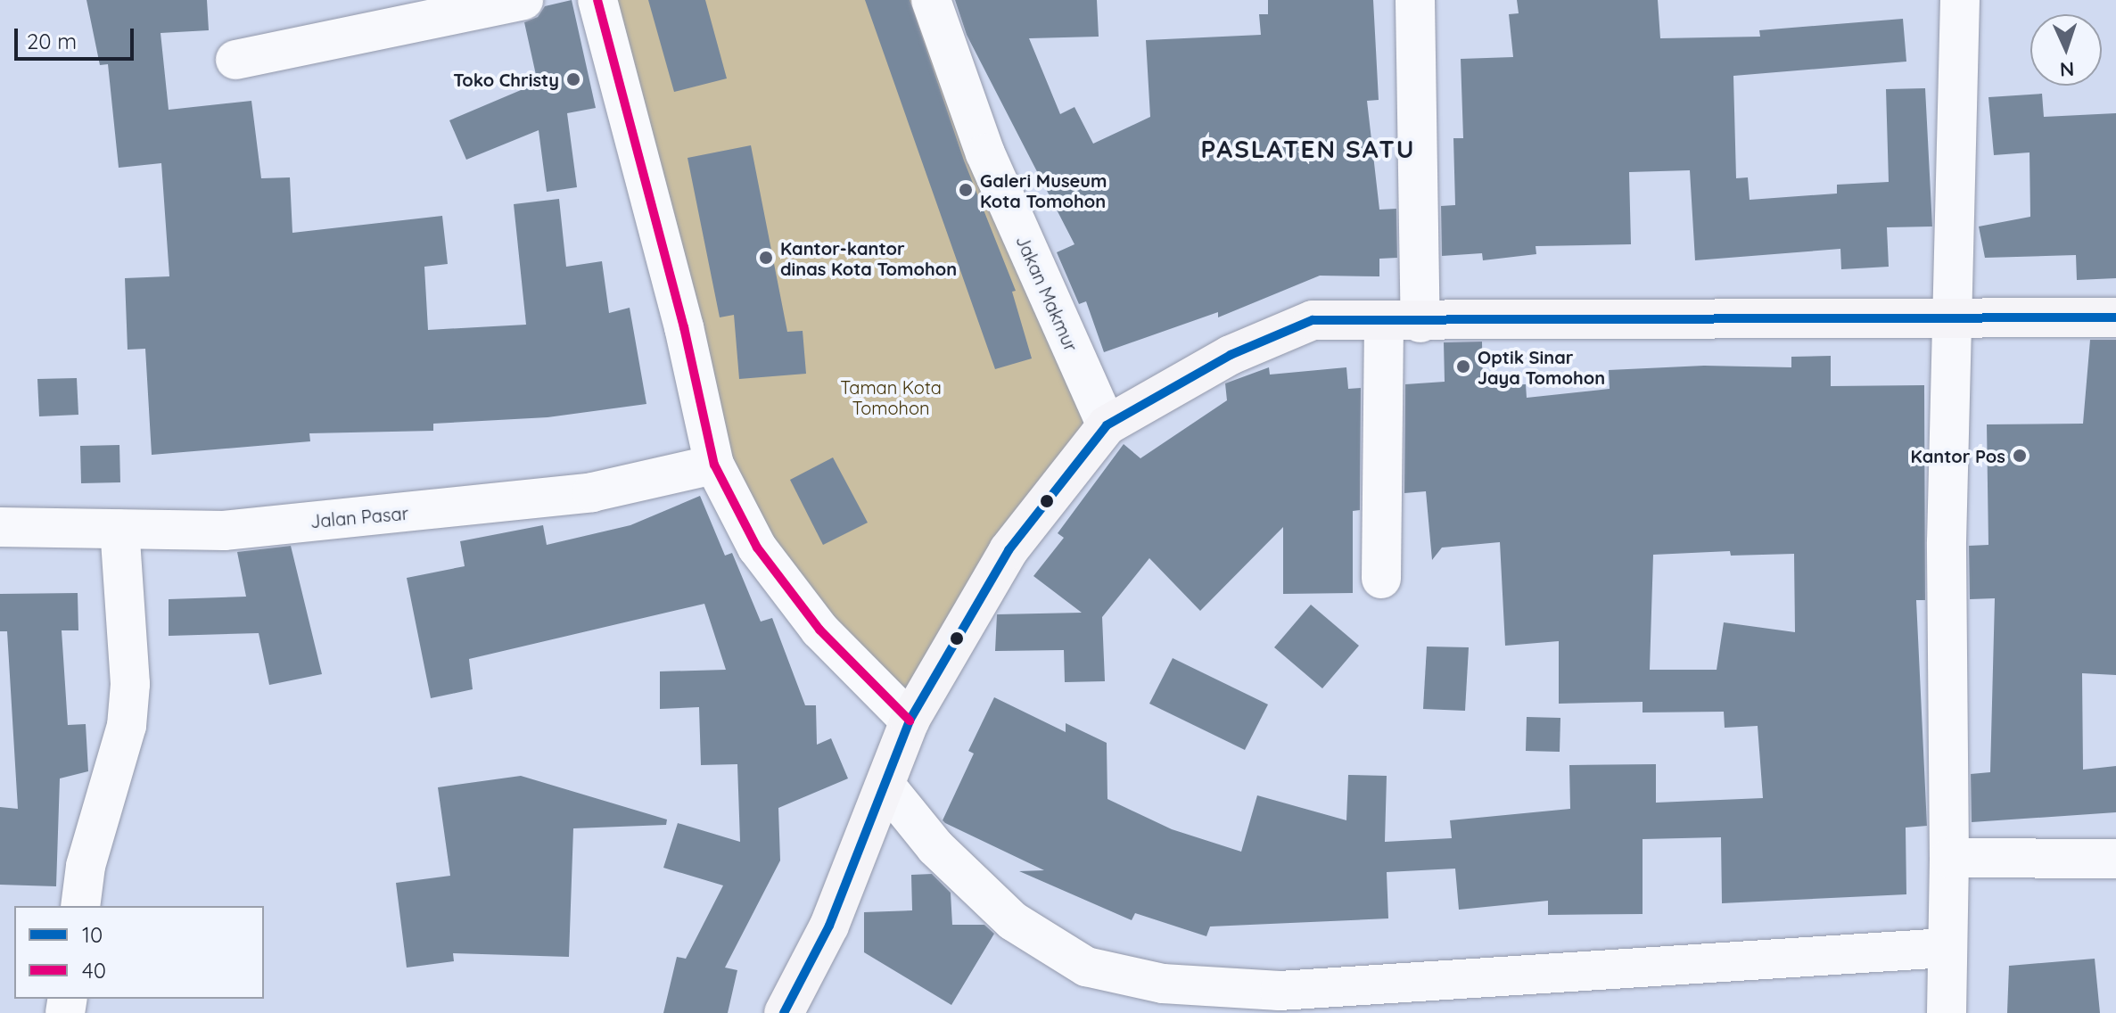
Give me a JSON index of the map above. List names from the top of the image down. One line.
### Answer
{"streets":{"street":["Jakan Makmur","Jalan Pasar"]},"districts":["PASLATEN SATU"],"parks":["Taman Kota Tomohon"],"places":["Toko Christy","Galeri Museum Kota Tomohon","Kantor-kantor dinas Kota Tomohon","Optik Sinar Jaya Tomohon","Kantor Pos"],"lines":["transit line 40","transit line 10"],"legend":["10","40"],"scale_bar":"20 m","north":"bottom"}
